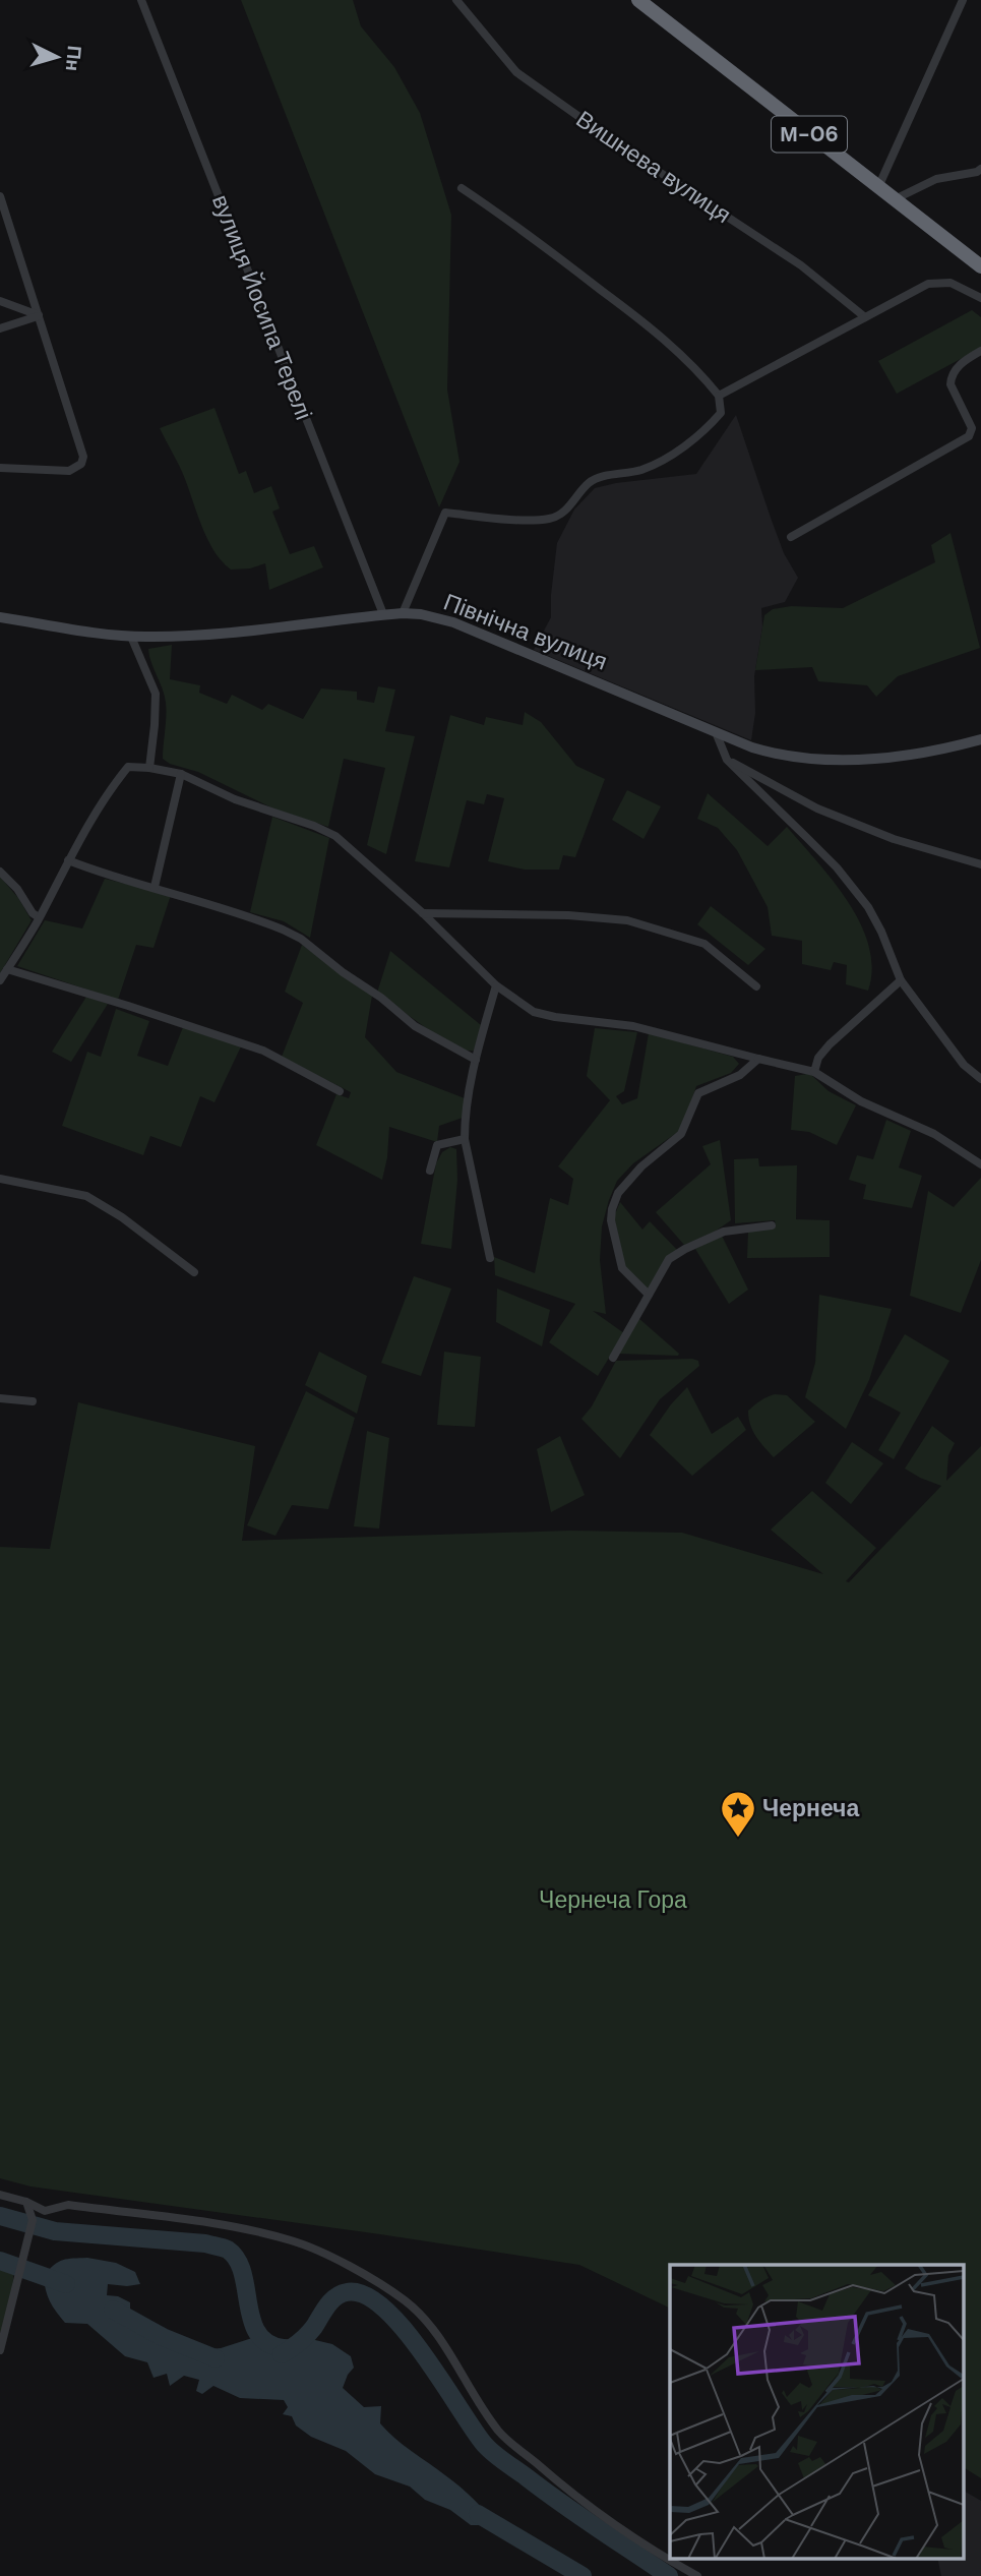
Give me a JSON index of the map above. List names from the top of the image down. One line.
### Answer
{"streets":{"highway":["М-06"],"street":["Вишнева вулиця","вулиця Йосипа Терелі","Північна вулиця"]},"crossings":[["вулиця Йосипа Терелі","Північна вулиця"]],"parks":["Чернеча Гора"],"places":{"place":["Чернеча"]},"north":"right"}
